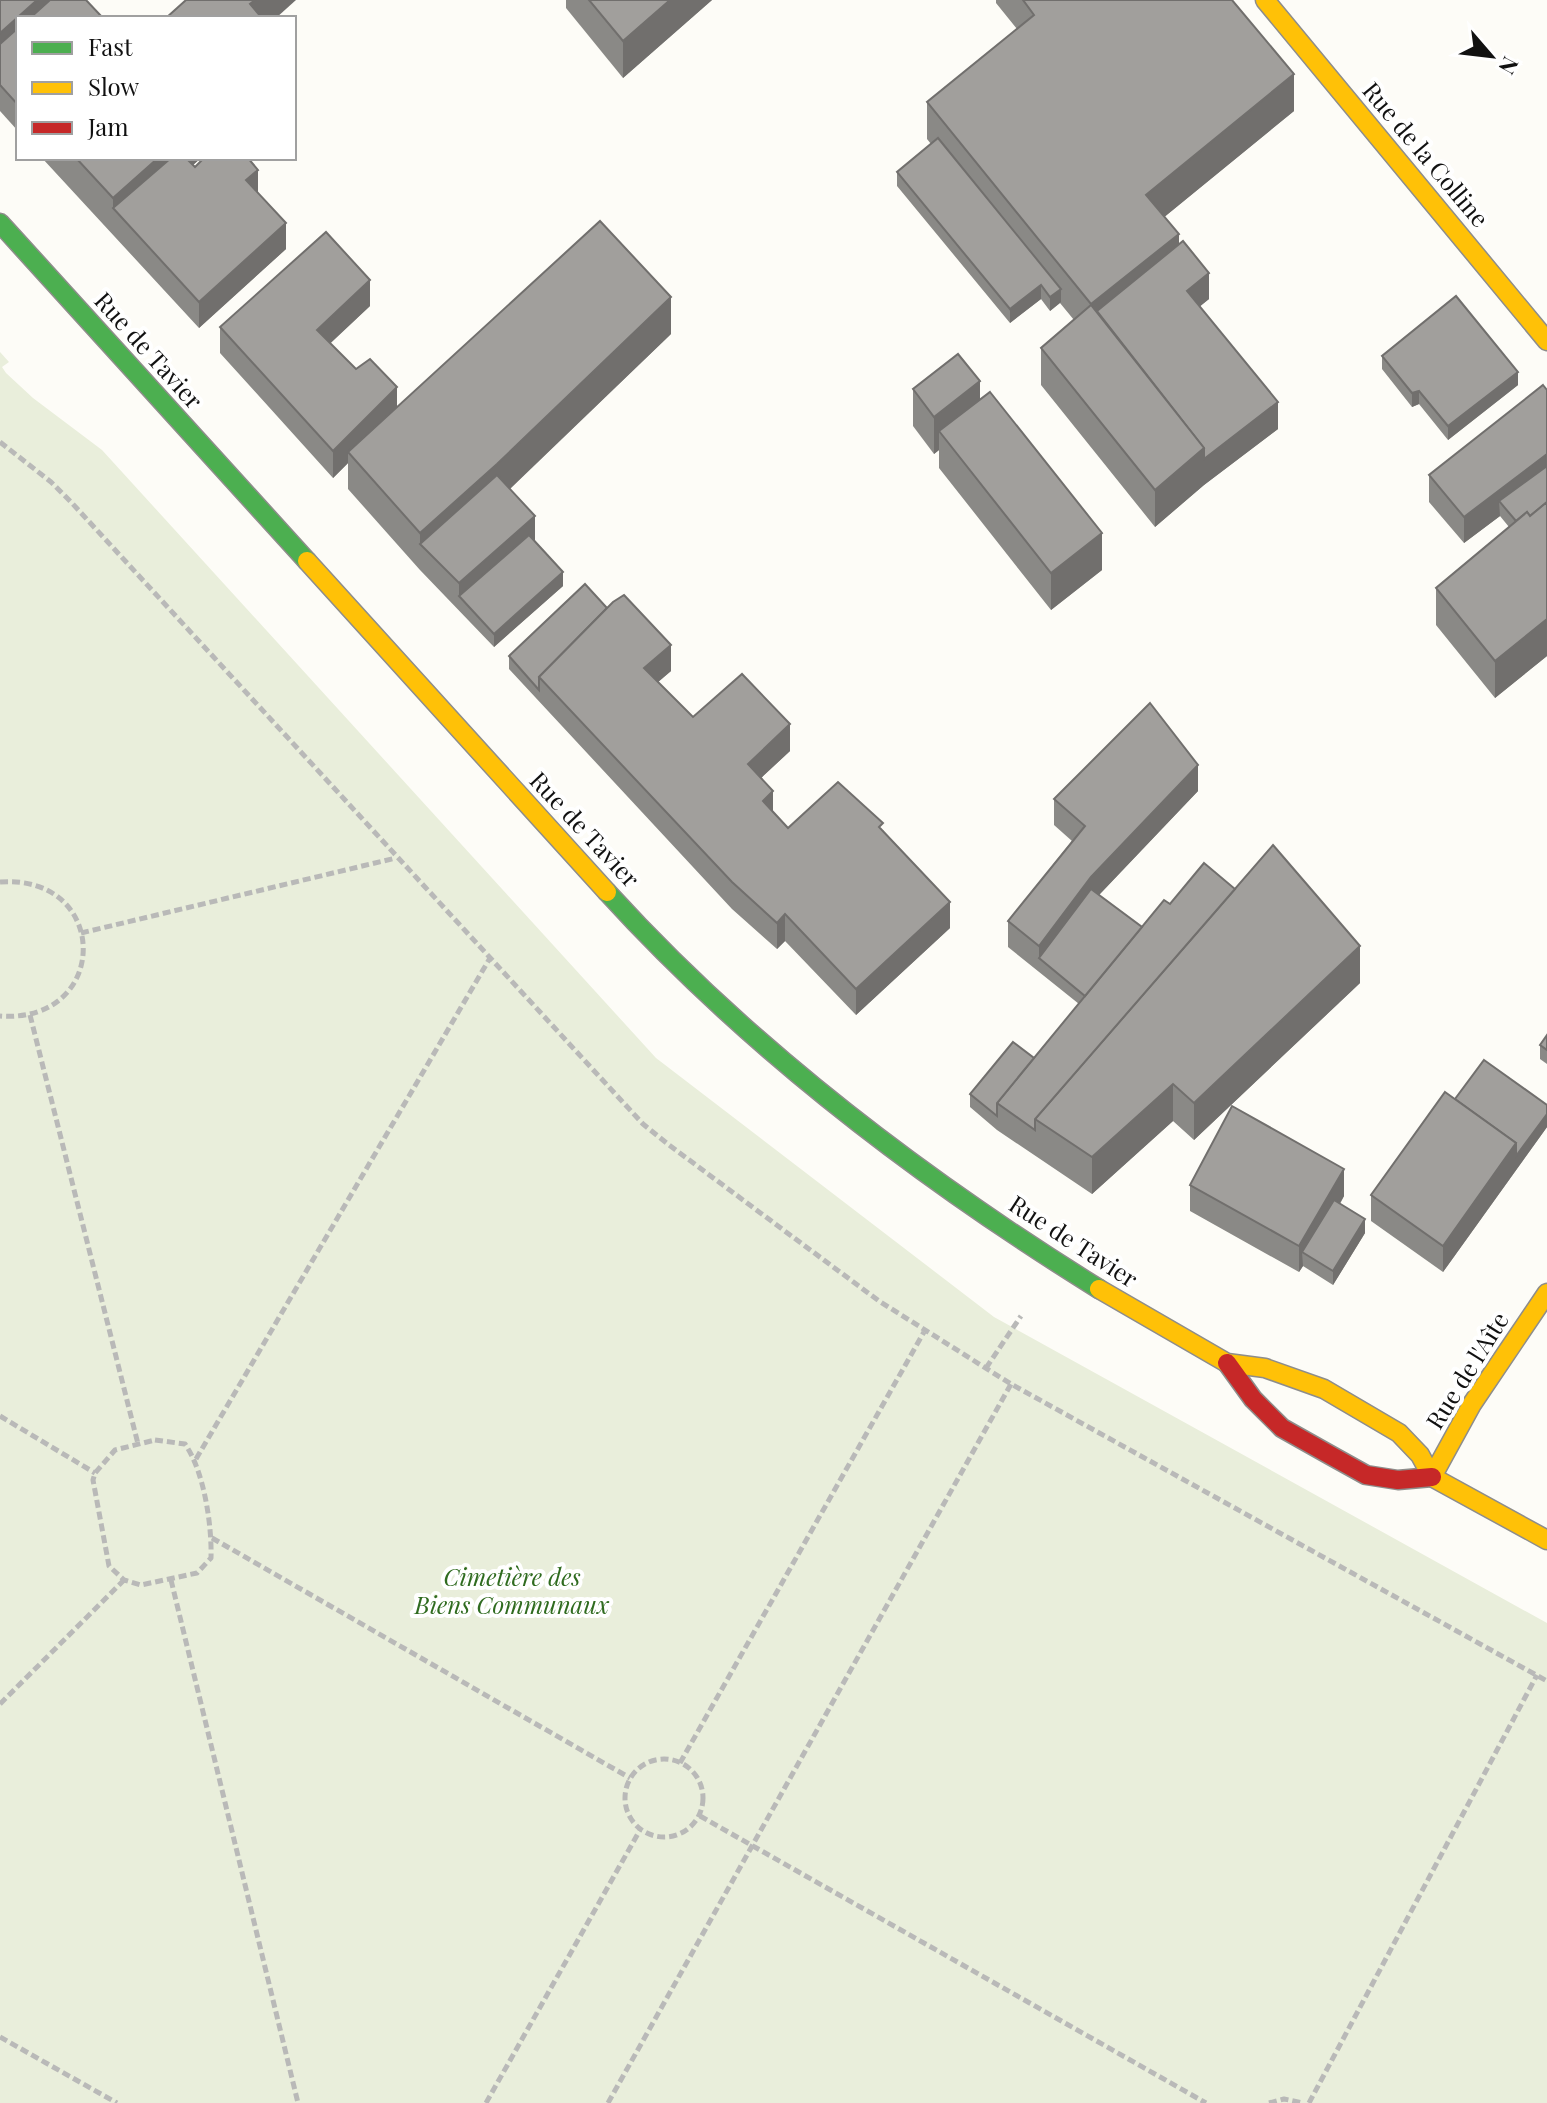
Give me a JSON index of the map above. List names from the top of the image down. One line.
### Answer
{"streets":{"street":["Rue de la Colline","Rue de Tavier","Rue de l'Aîte"]},"crossings":[["Rue de Tavier","Rue de l'Aîte"]],"parks":["Cimetière des Biens Communaux"],"legend":["Fast","Slow","Jam"],"north":"bottom right"}
